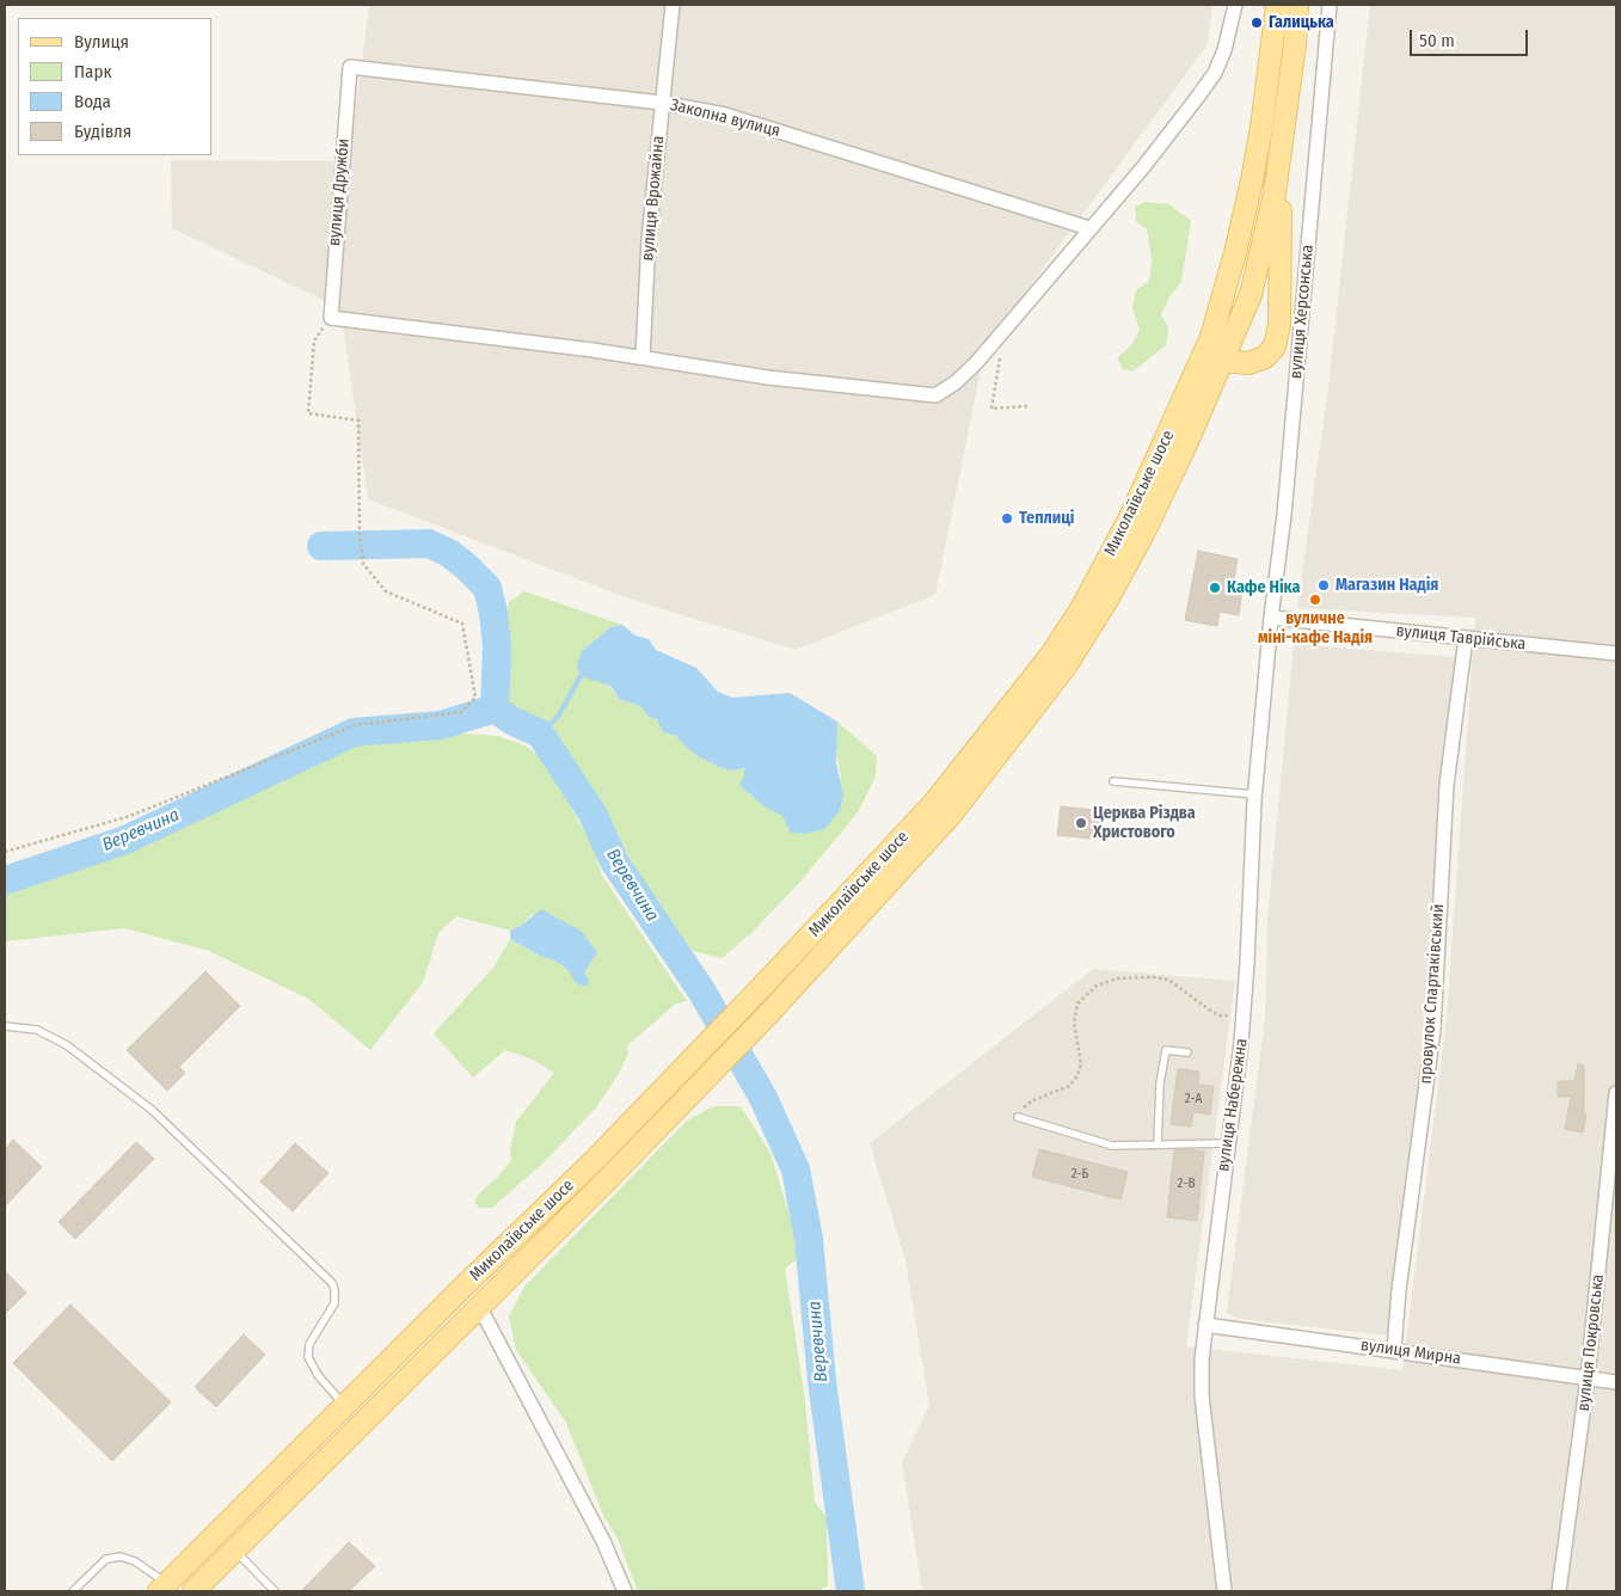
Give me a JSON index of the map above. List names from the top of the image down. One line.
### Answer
{"streets":{"main road":["Миколаївське шосе"],"street":["Закопна вулиця","вулиця Дружби","вулиця Врожайна","вулиця Херсонська","вулиця Таврійська","провулок Спартаківський","вулиця Набережна","вулиця Покровська","вулиця Мирна"]},"crossings":[["Закопна вулиця","вулиця Дружби"],["Закопна вулиця","вулиця Врожайна"],["вулиця Херсонська","вулиця Таврійська"],["вулиця Херсонська","вулиця Набережна"],["вулиця Таврійська","провулок Спартаківський"],["вулиця Таврійська","вулиця Набережна"],["провулок Спартаківський","вулиця Мирна"],["вулиця Набережна","вулиця Мирна"],["вулиця Покровська","вулиця Мирна"]],"water":["Веревчина"],"places":["Галицька","Теплиці","Магазин Надія","Кафе Ніка","вуличне міні-кафе Надія","Церква Різдва Христового"],"house_numbers":["2-А","2-Б","2-В"],"legend":["Вулиця","Парк","Вода","Будівля"],"scale_bar":"50 m"}
